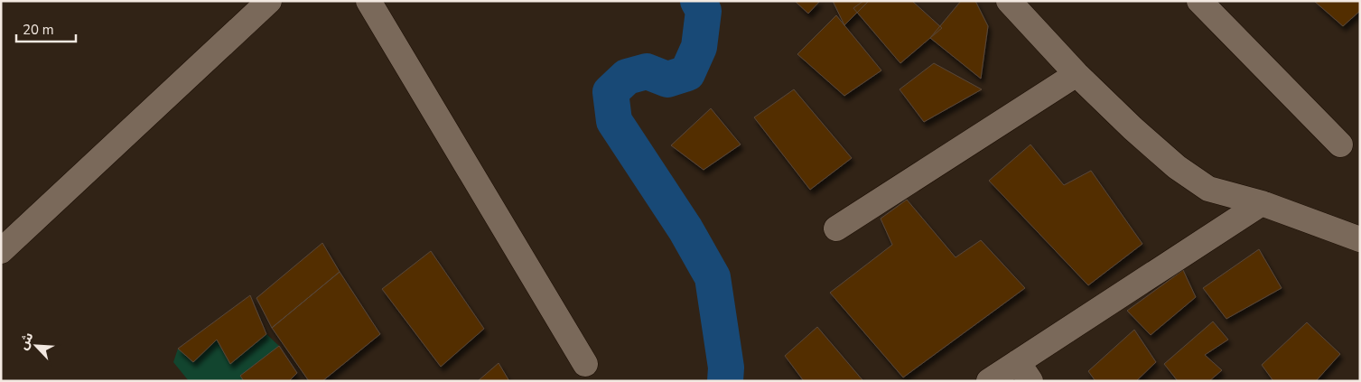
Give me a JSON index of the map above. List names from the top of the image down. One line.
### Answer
{"scale_bar":"20 m","north":"top left"}
